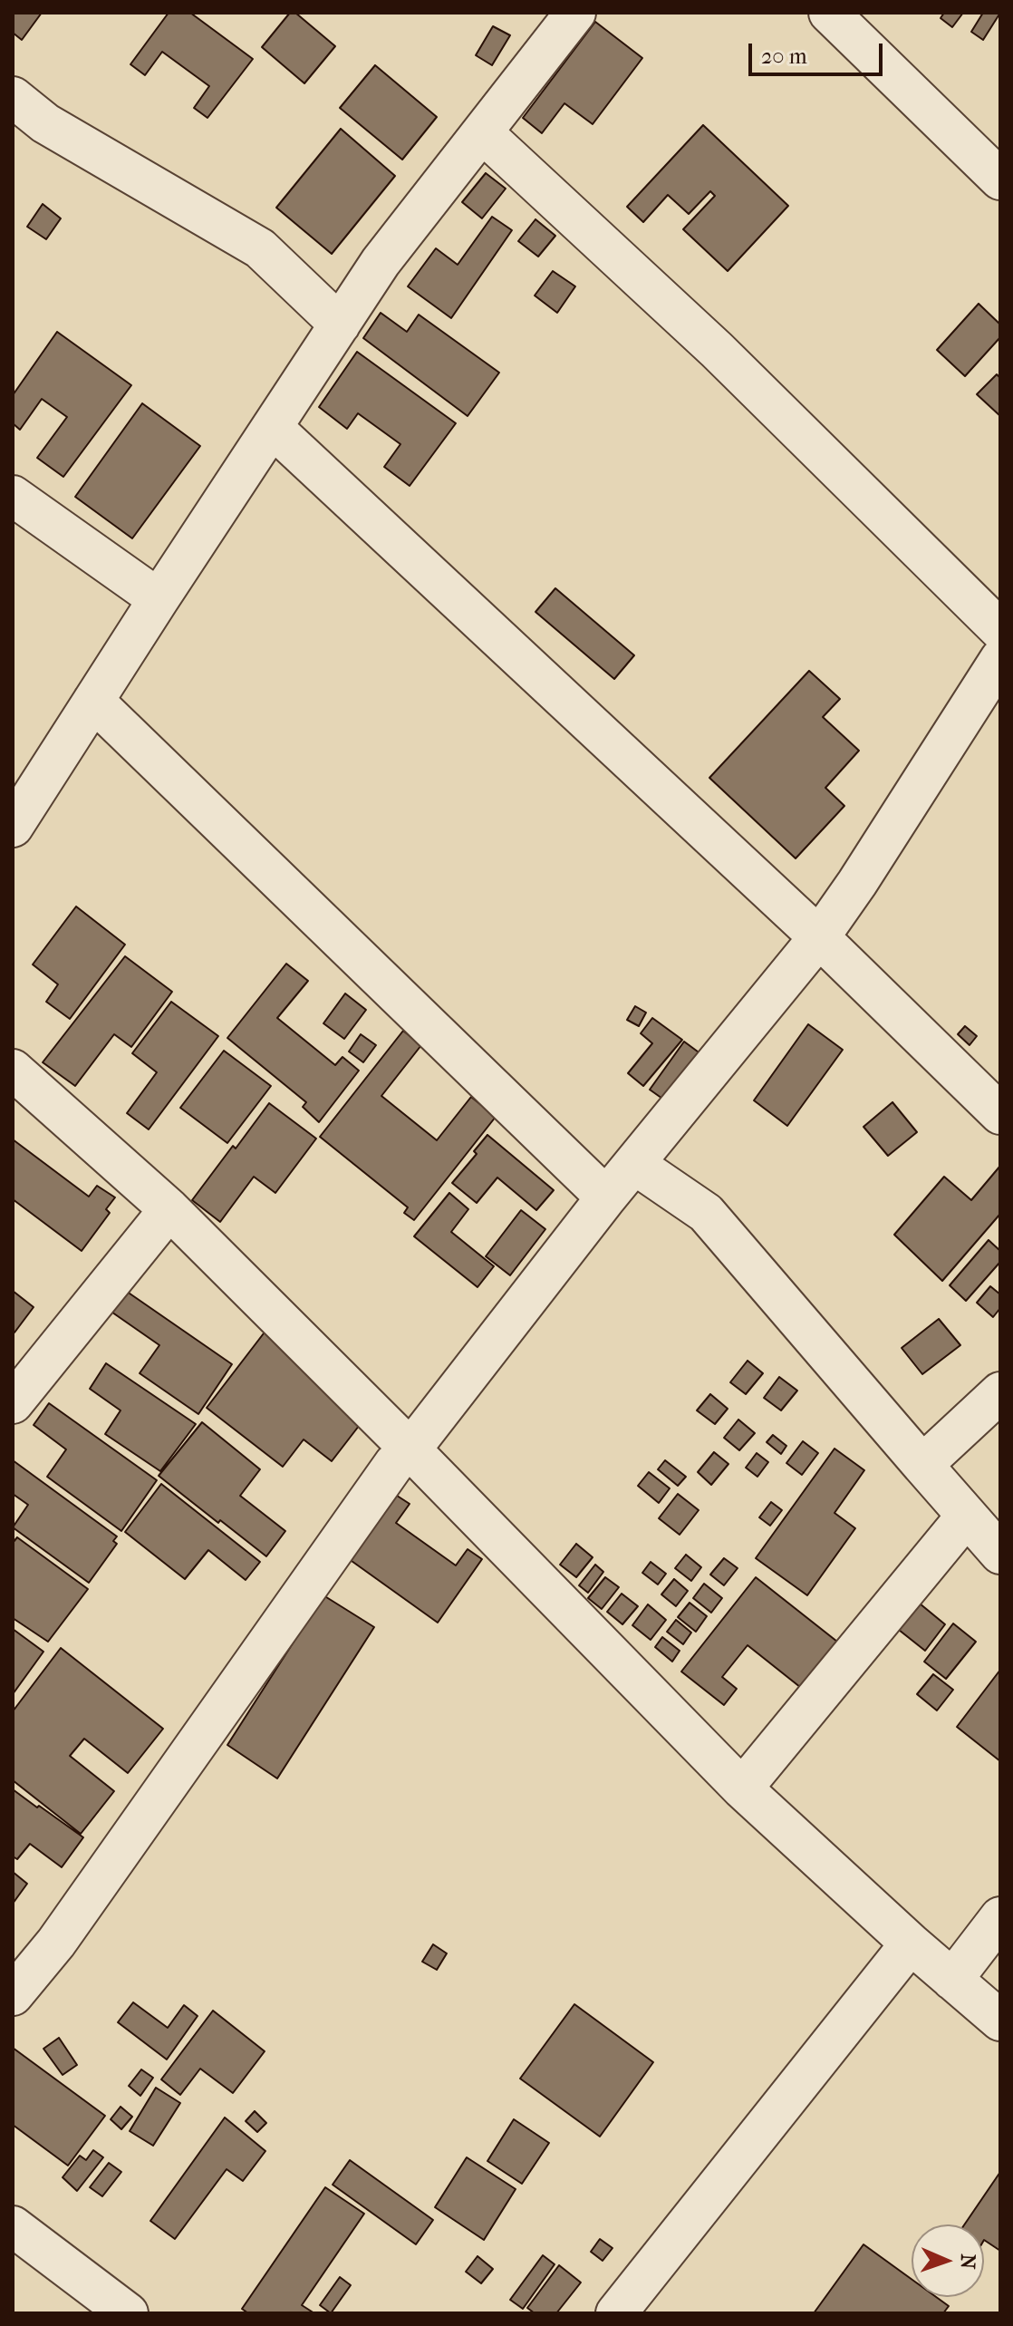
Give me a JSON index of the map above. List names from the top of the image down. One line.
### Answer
{"scale_bar":"20 m","north":"right"}
